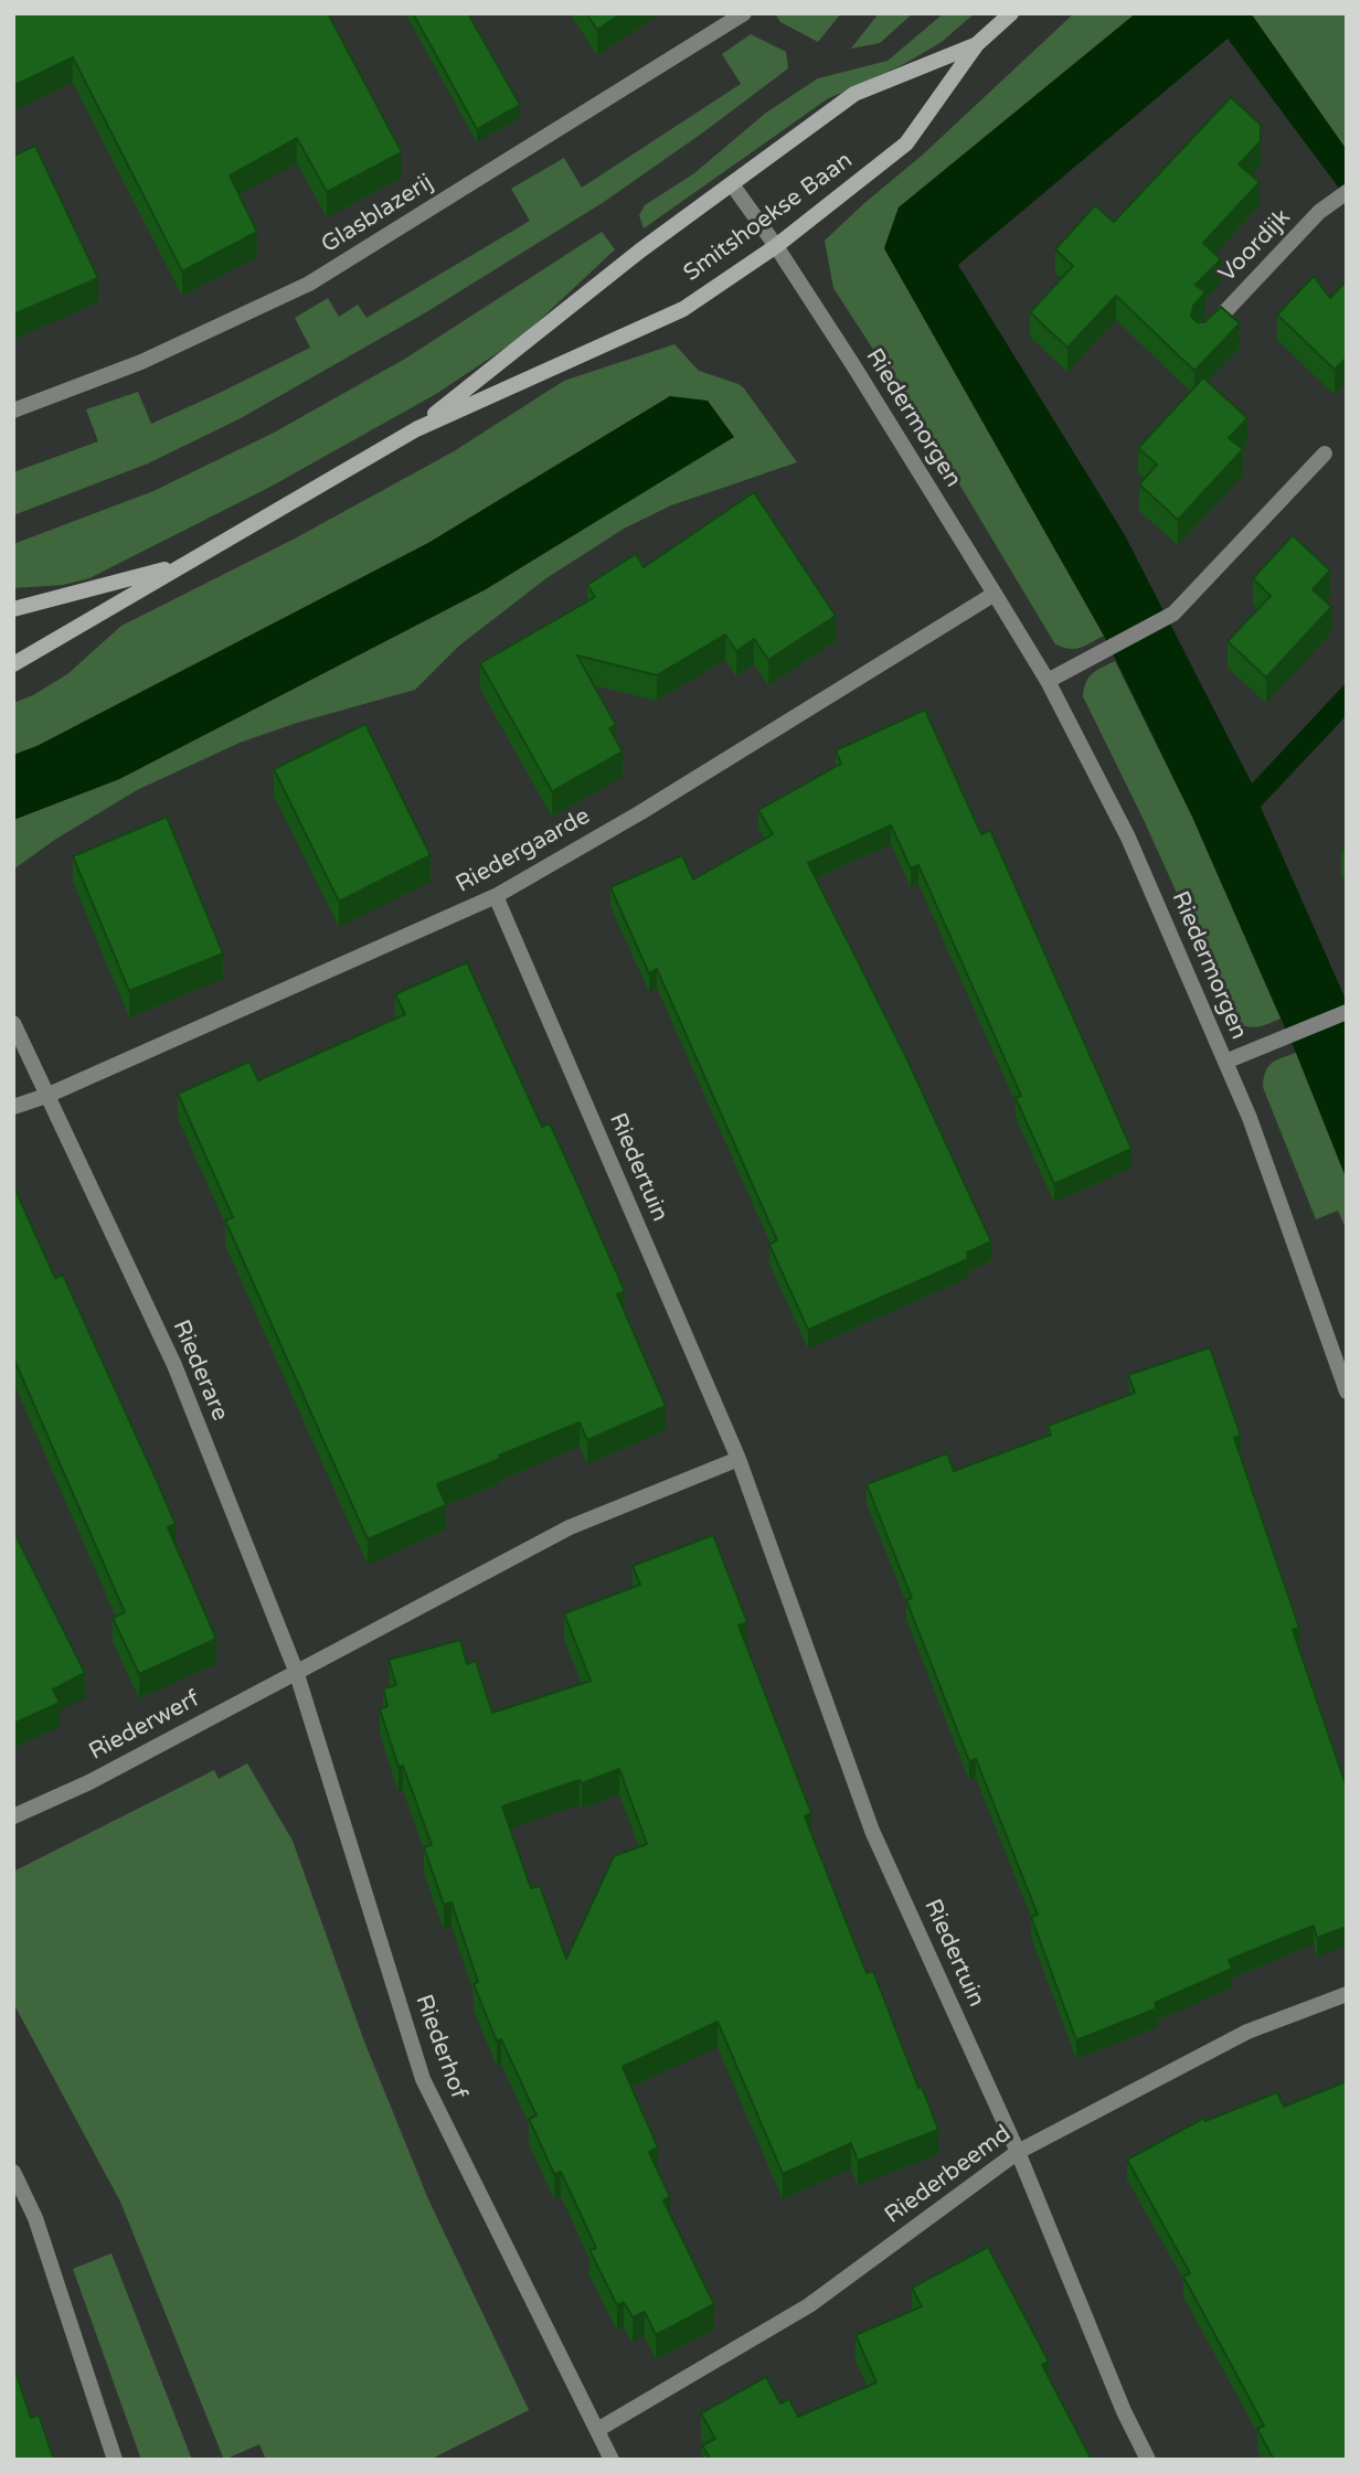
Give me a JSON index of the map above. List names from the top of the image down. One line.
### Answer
{"streets":{"street":["Glasblazerij","Smitshoekse Baan","Voordijk","Riedermorgen","Riedergaarde","Riedertuin","Riederare","Riederwerf","Riederhof","Riederbeemd"]},"crossings":[["Smitshoekse Baan","Riedermorgen"],["Riedermorgen","Riedergaarde"],["Riedergaarde","Riedertuin"],["Riedergaarde","Riederare"],["Riedertuin","Riederbeemd"],["Riederare","Riederwerf"],["Riederare","Riederhof"],["Riederwerf","Riederhof"],["Riederhof","Riederbeemd"]]}
